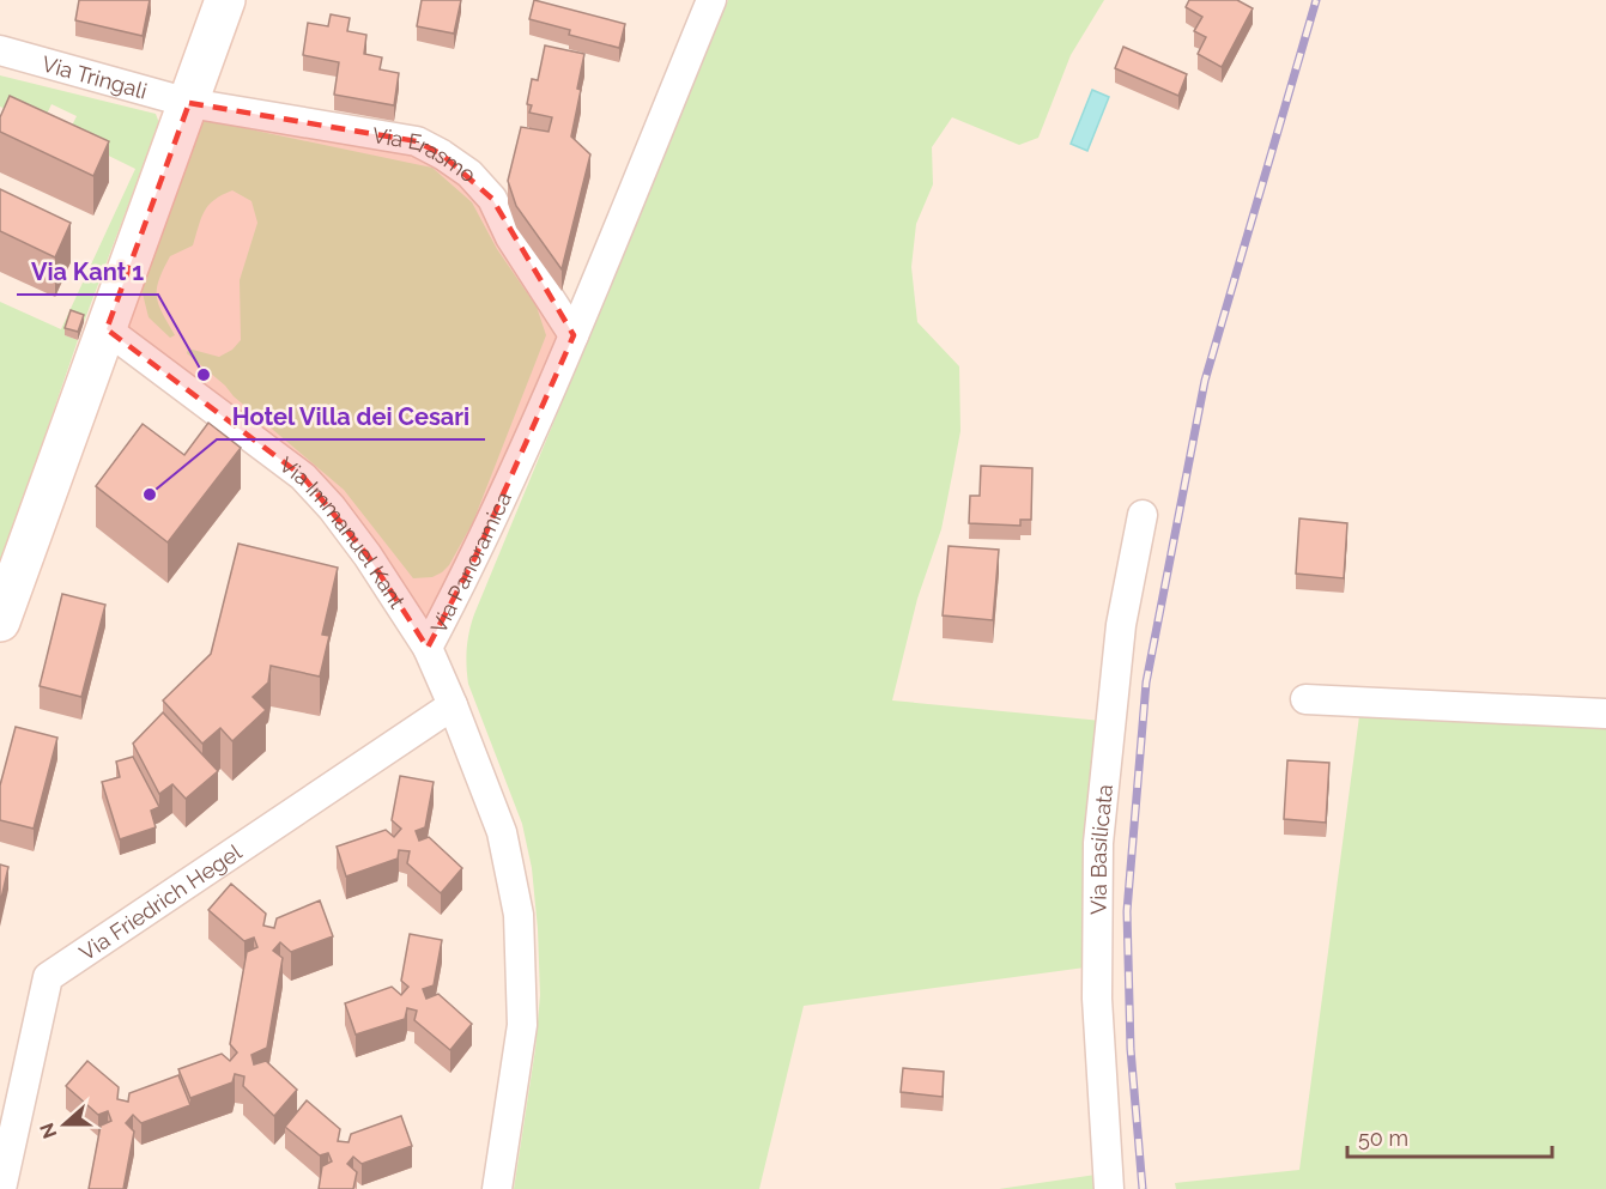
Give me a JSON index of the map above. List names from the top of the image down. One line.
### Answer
{"streets":{"street":["Via Tringali","Via Erasmo","Via Immanuel Kant","Via Panoramica","Via Basilicata","Via Friedrich Hegel"]},"crossings":[["Via Tringali","Via Erasmo"],["Via Erasmo","Via Panoramica"],["Via Immanuel Kant","Via Panoramica"],["Via Panoramica","Via Friedrich Hegel"]],"places":["Via Kant 1","Hotel Villa dei Cesari"],"scale_bar":"50 m","north":"left"}
